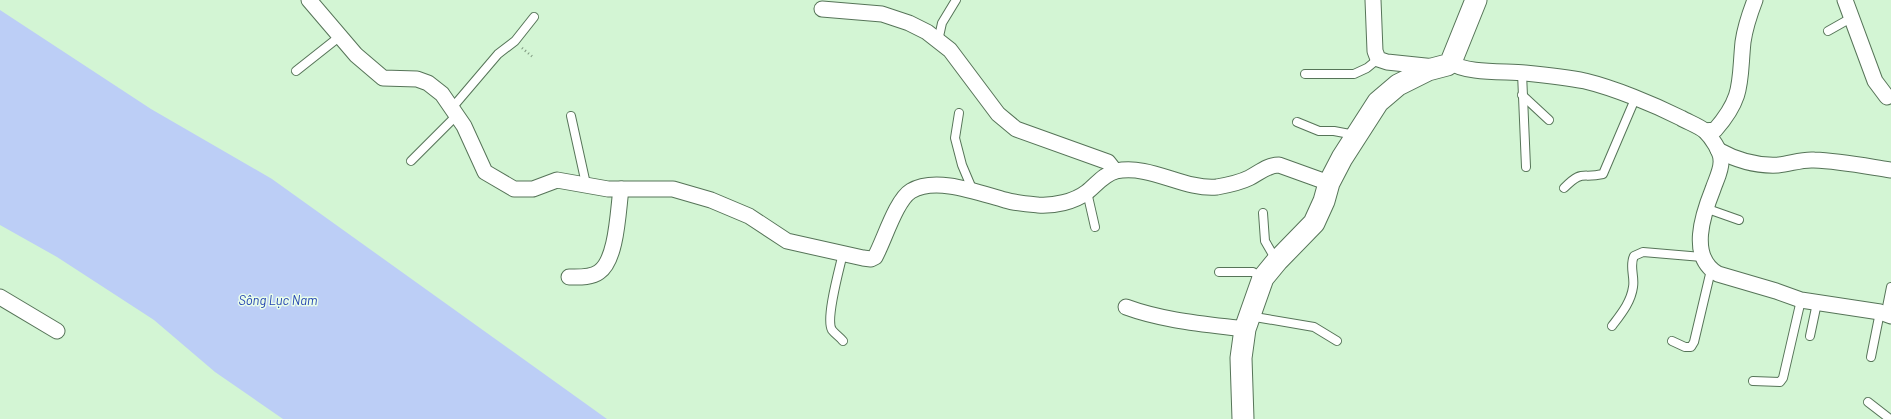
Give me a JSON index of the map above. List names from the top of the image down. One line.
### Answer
{"water":["Sông Lục Nam"]}
